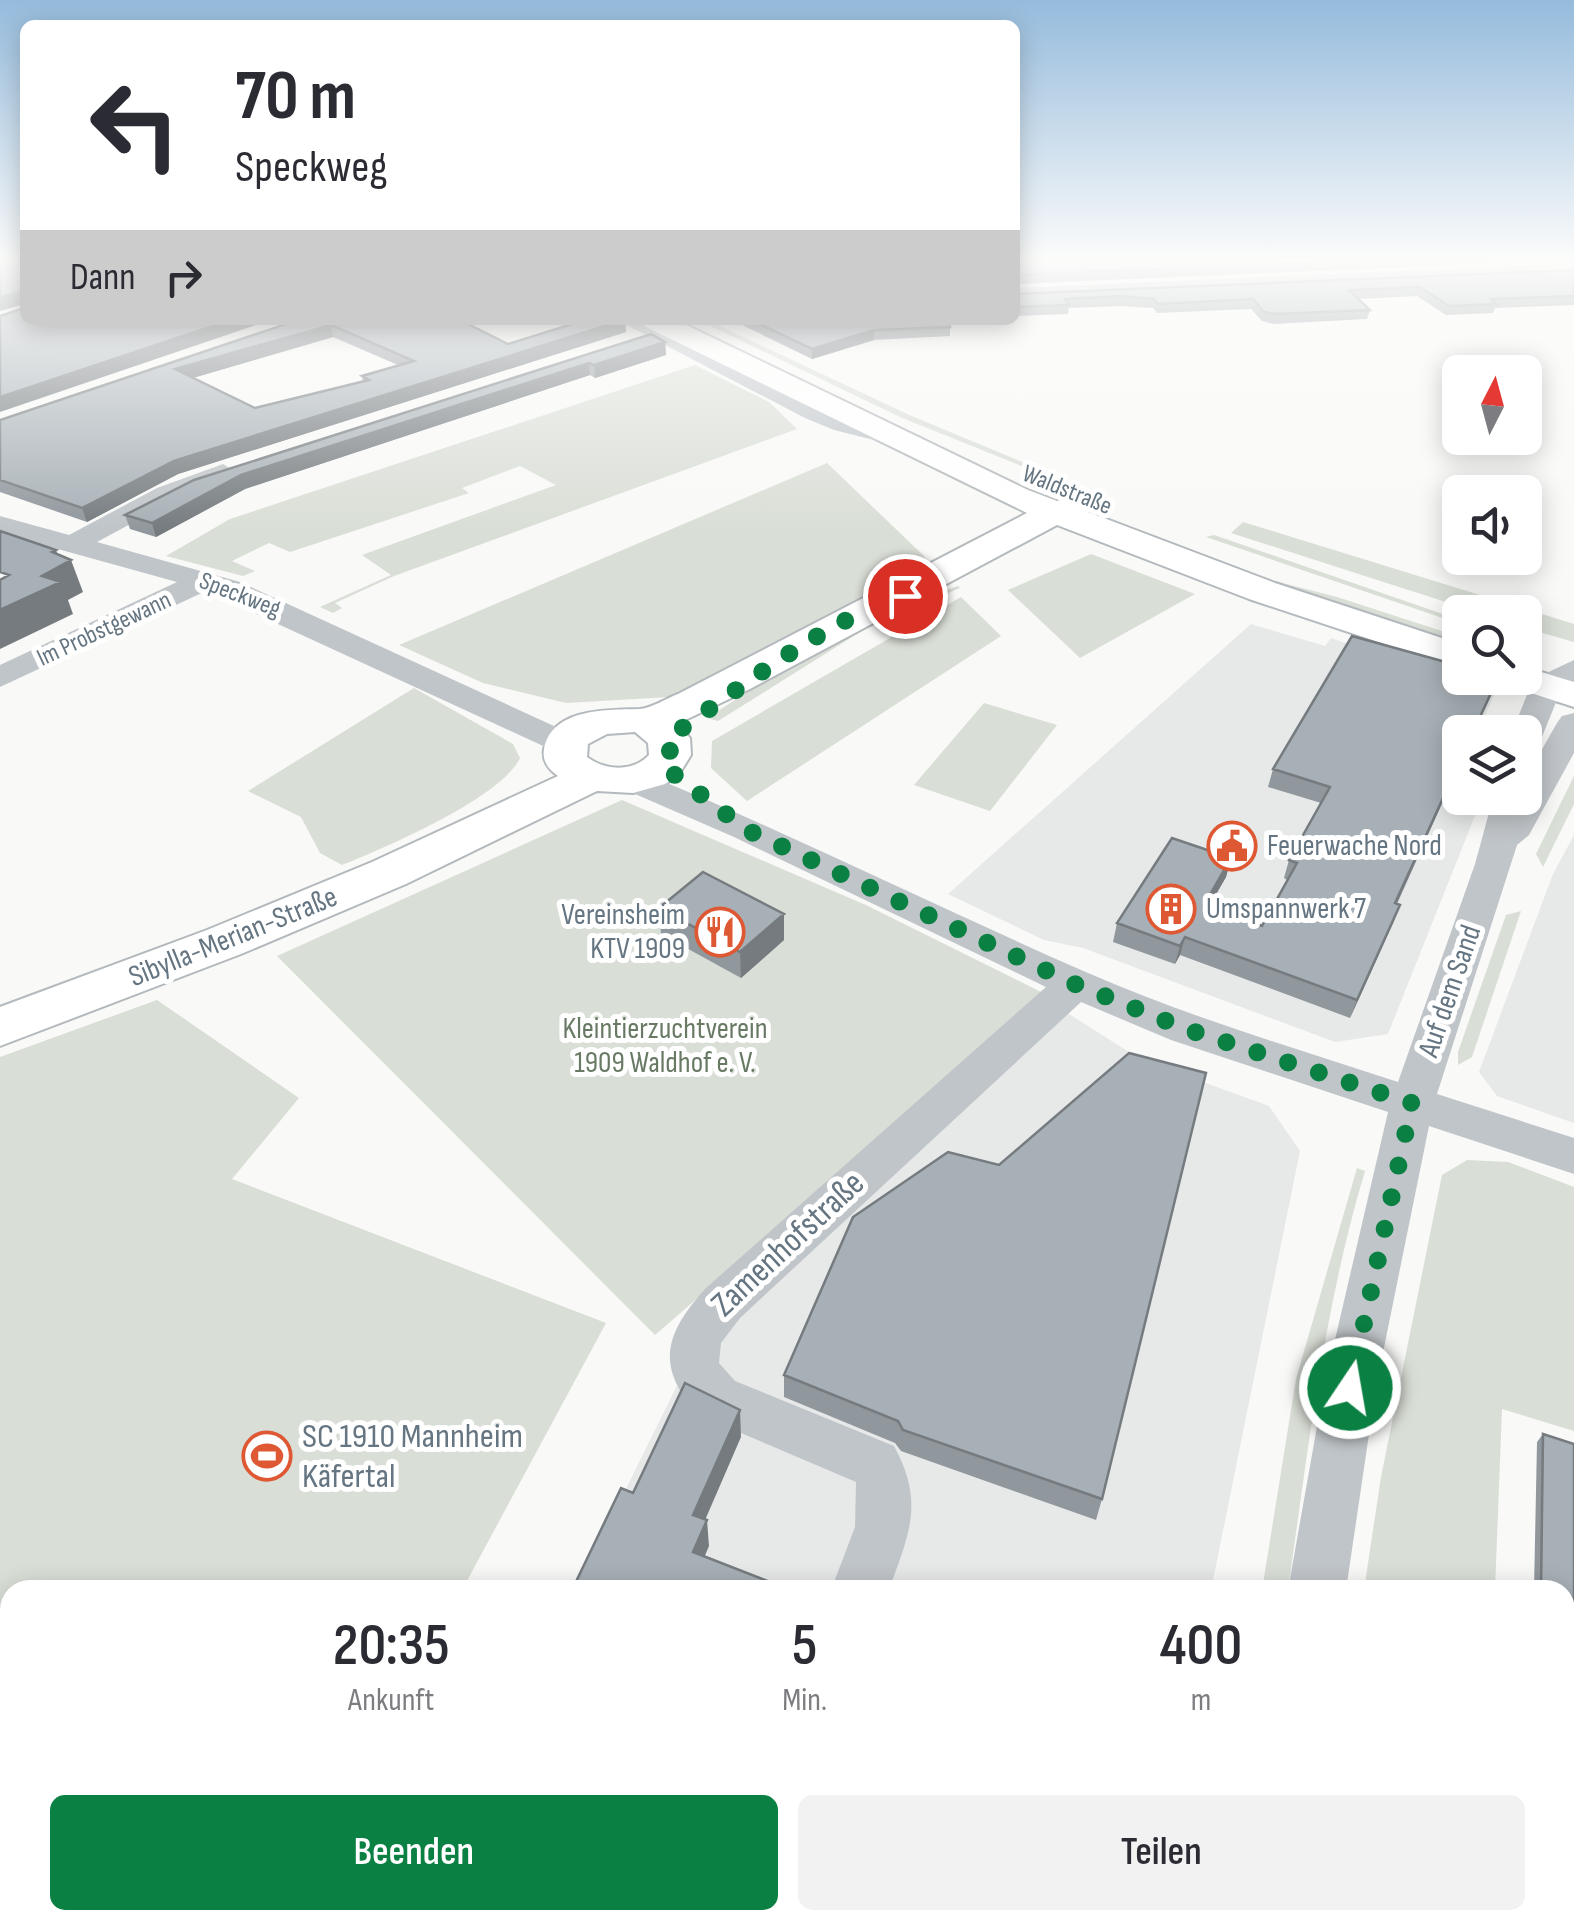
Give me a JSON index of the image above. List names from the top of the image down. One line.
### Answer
{"streets":{"main road":["Waldstraße","Sibylla-Merian-Straße"],"street":["Speckweg","Im Probstgewann","Auf dem Sand","Zamenhofstraße"]},"crossings":[["Waldstraße","Sibylla-Merian-Straße"],["Speckweg","Im Probstgewann"],["Speckweg","Sibylla-Merian-Straße"],["Speckweg","Auf dem Sand"],["Speckweg","Zamenhofstraße"]],"parks":["Kleintierzuchtverein 1909 Waldhof e. V."],"places":{"public building":["Feuerwache Nord"],"building":["Umspannwerk 7"],"restaurant":["Vereinsheim KTV 1909"],"sports":["SC 1910 Mannheim Käfertal"]},"north":"top","page":{"turn":["70 m","Speckweg"],"then":"Dann","eta":["20:35","Ankunft","5","Min.","400","m"],"buttons":["Beenden","Teilen"]}}
